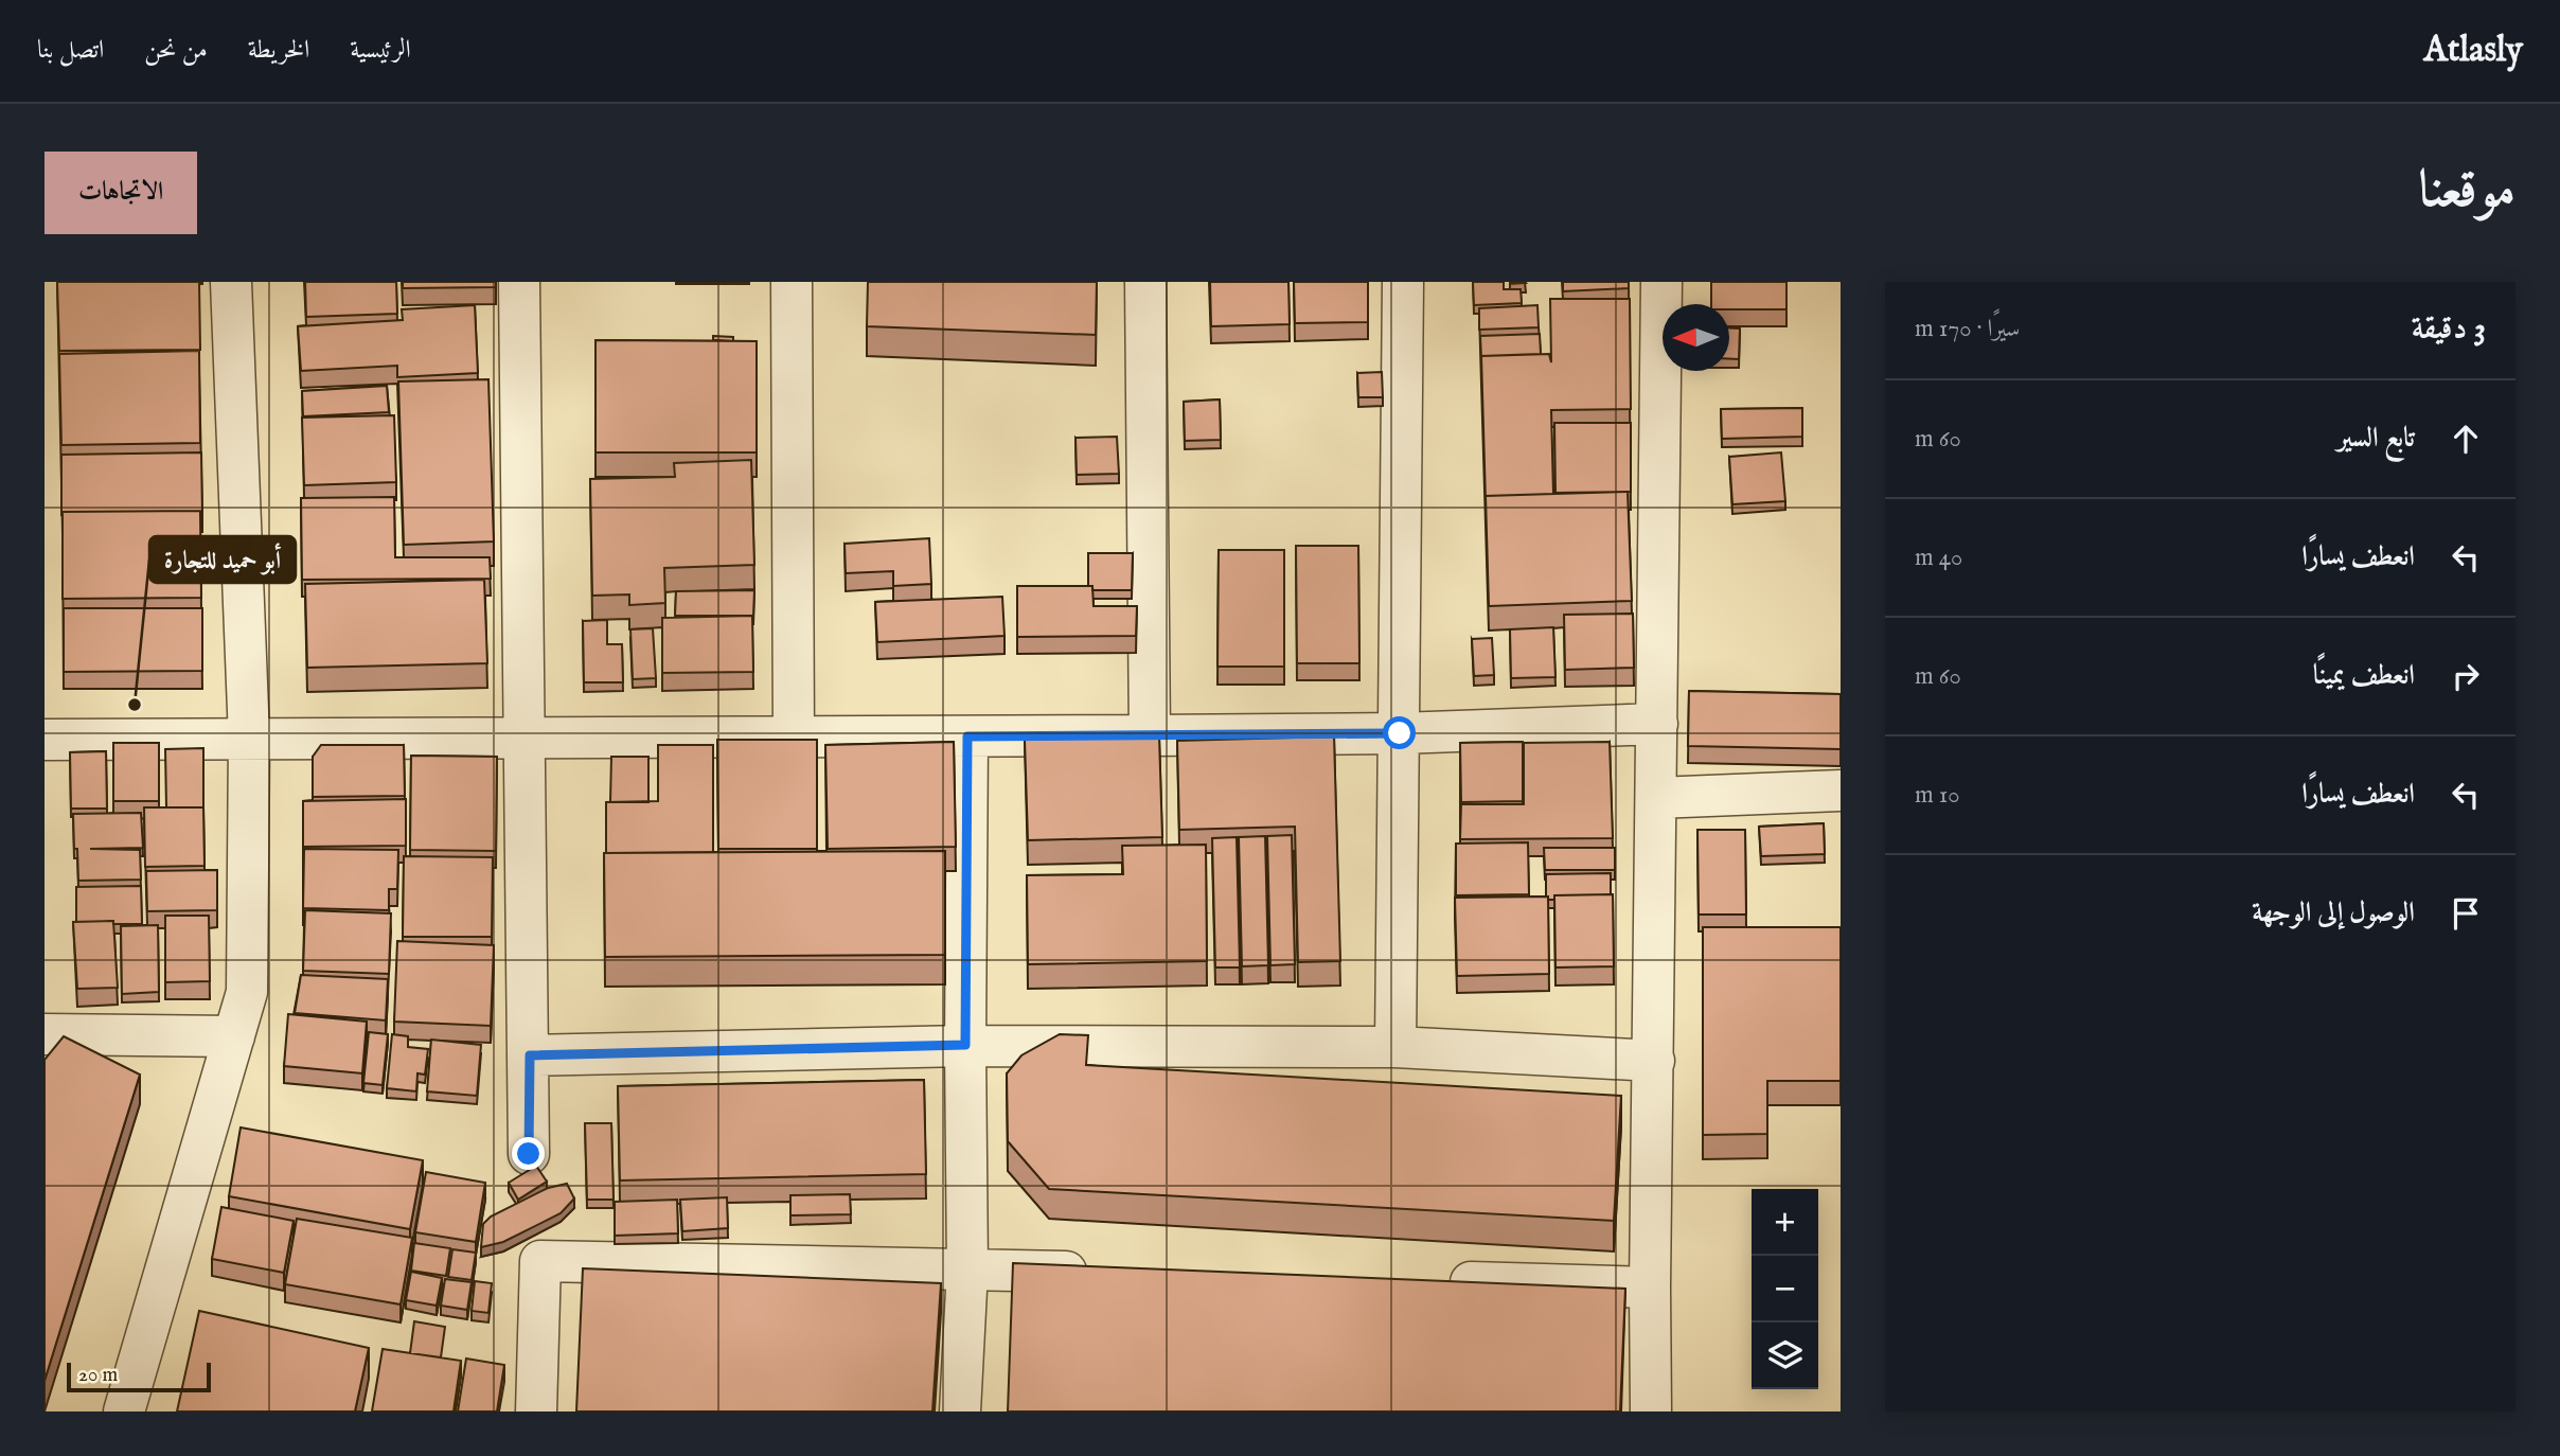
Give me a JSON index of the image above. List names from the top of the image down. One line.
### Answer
{"places":["أبو حميد للتجارة"],"scale_bar":"20 m","north":"left","page":{"header":"Atlasly","nav":["الرئيسية","الخريطة","من نحن","اتصل بنا"],"title":"موقعنا","buttons":"الاتجاهات","heading":["3 دقيقة","سيرًا · 170 m"],"list":[["تابع السير","60 m"],["انعطف يسارًا","40 m"],["انعطف يمينًا","60 m"],["انعطف يسارًا","10 m"],"الوصول إلى الوجهة"],"map_buttons":["+","−"],"scale":"20 m"}}
